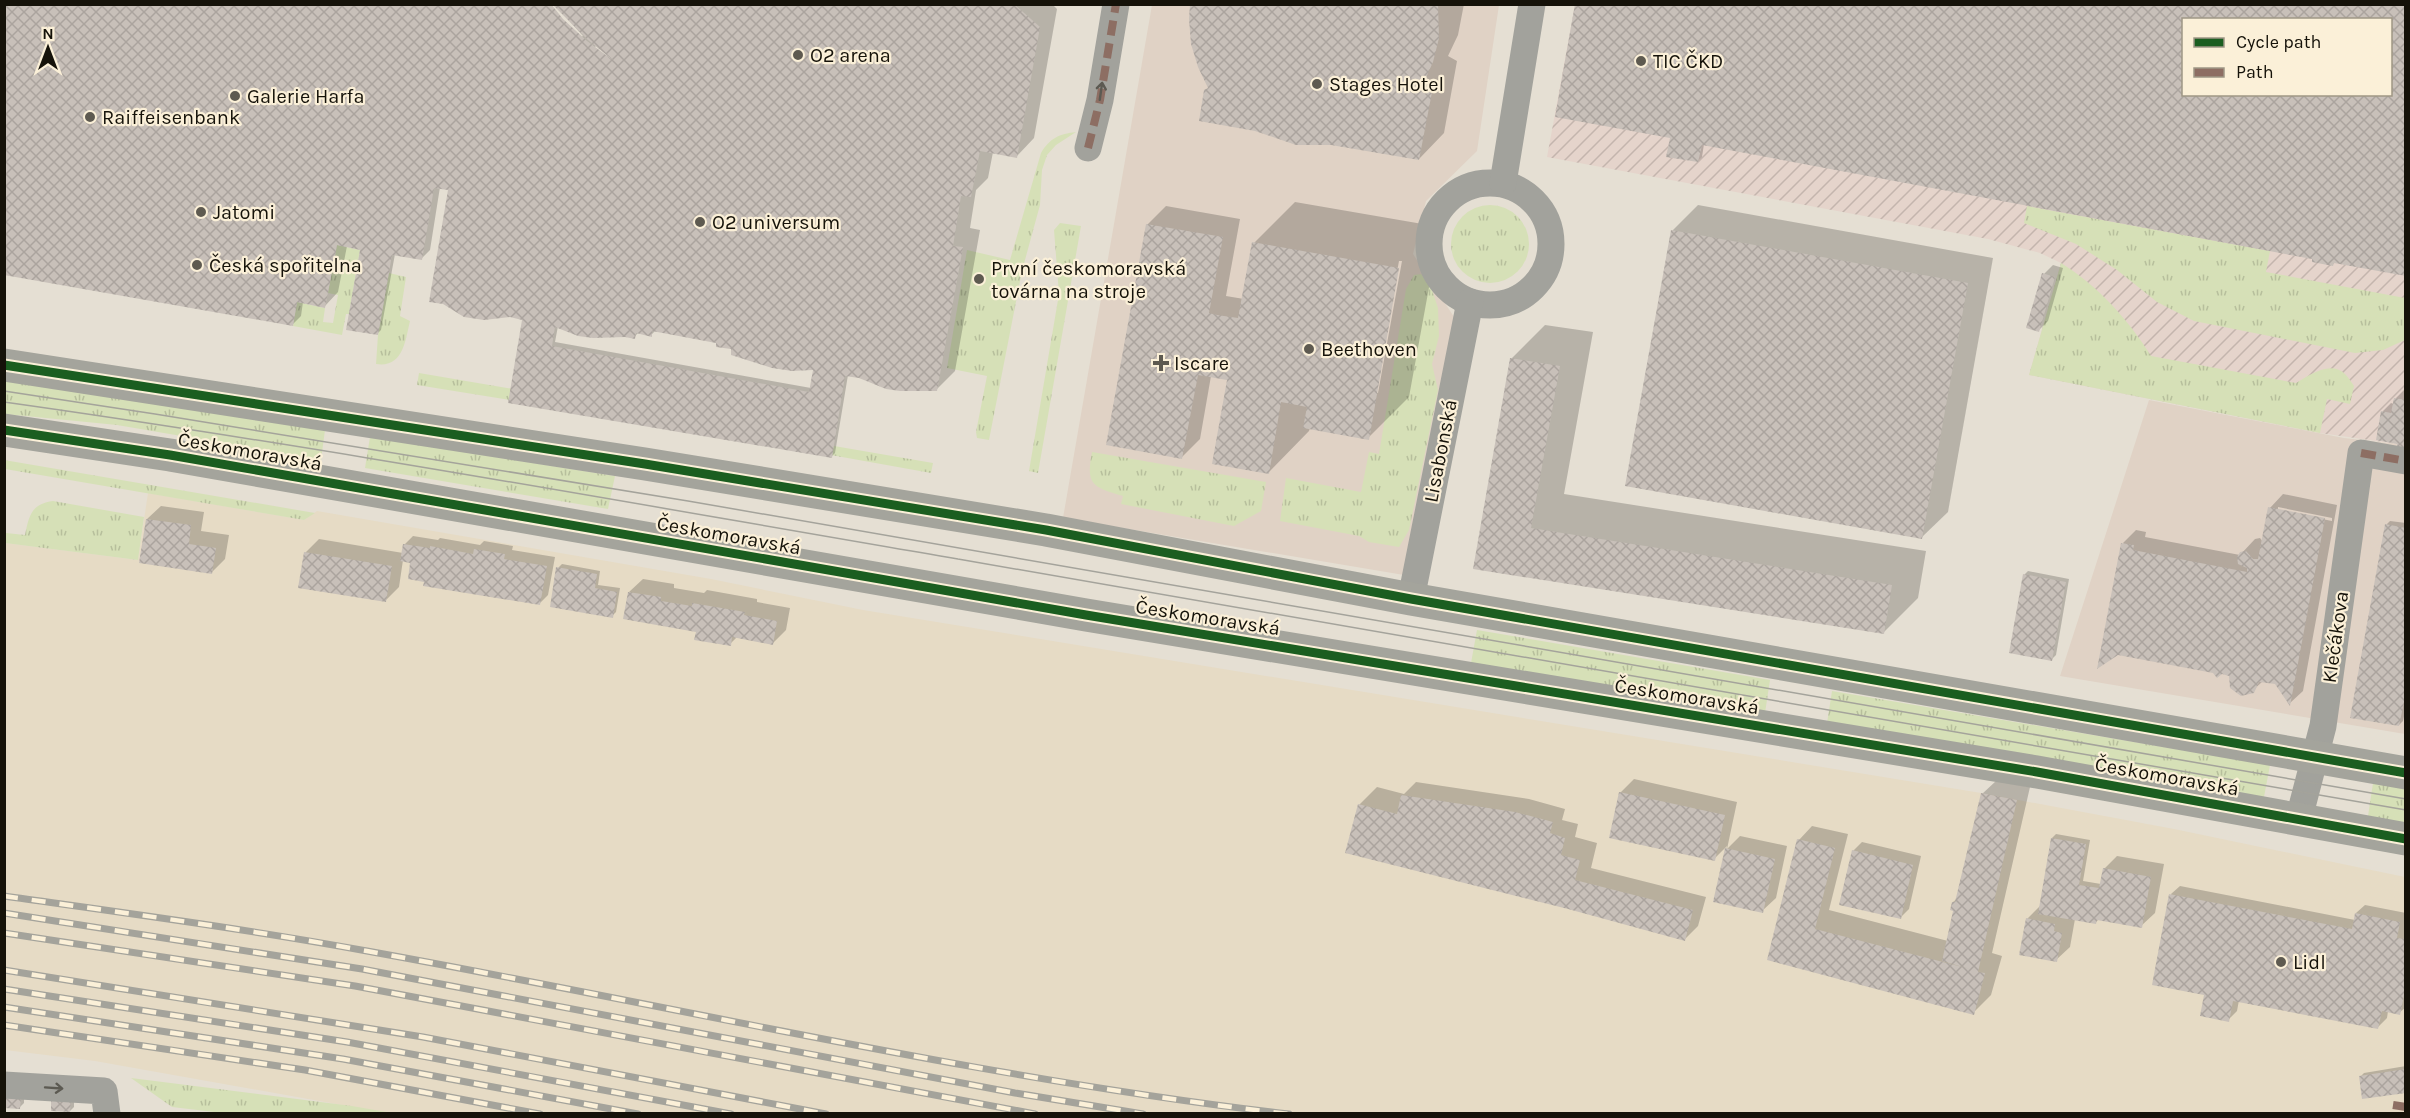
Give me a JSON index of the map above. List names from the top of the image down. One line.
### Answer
{"streets":{"main road":["Českomoravská"],"street":["Lisabonská","Klečákova"]},"crossings":[["Českomoravská","Klečákova"]],"places":{"other":["O2 arena","TIC ČKD","Stages Hotel","Galerie Harfa","Raiffeisenbank","Jatomi","O2 universum","Česká spořitelna","První českomoravská továrna na stroje","Beethoven","Lidl"],"health":["Iscare"]},"legend":["Cycle path","Path"],"north":"top"}
